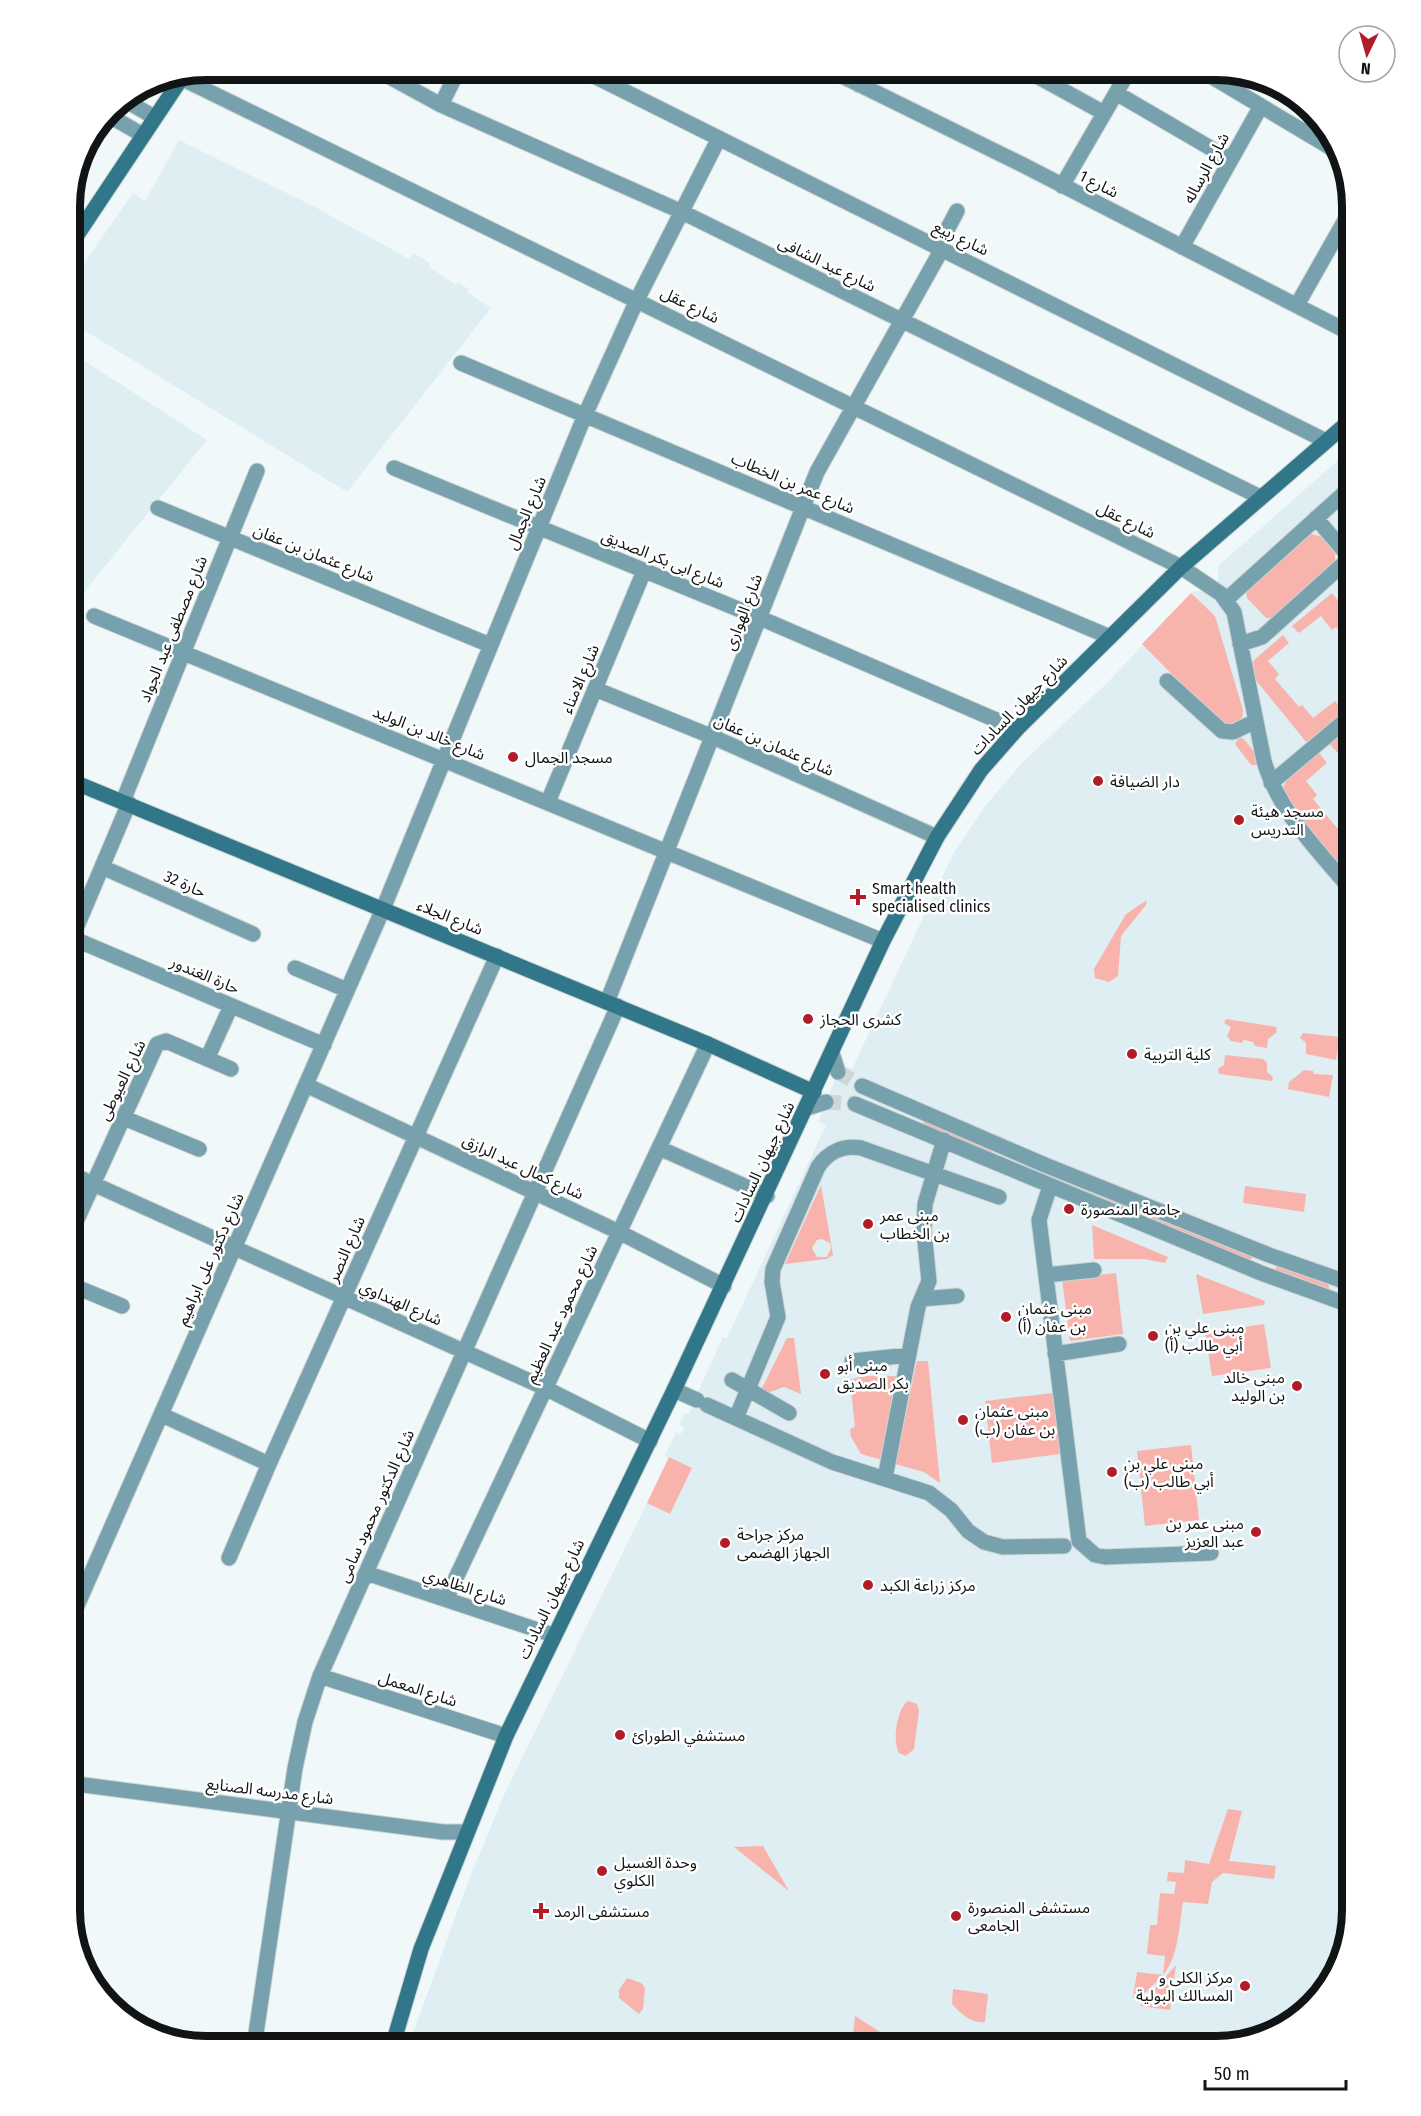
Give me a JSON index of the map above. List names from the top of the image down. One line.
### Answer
{"streets":{"main road":["شارع جيهان السادات","شارع الجلاء"],"street":["شارع الرساله","شارع 1","شارع ربيع","شارع عبد الشافى","شارع عقل","شارع عمر بن الخطاب","شارع الجمال","شارع عثمان بن عفان","شارع ابى بكر الصديق","شارع الهوارى","شارع مصطفى عبد الجواد","شارع الامناء","شارع خالد بن الوليد","حارة 32","حارة الغندور","شارع العيوطى","شارع كمال عبد الرازق","شارع النصر","شارع دكتور على ابراهيم","شارع الهنداوي","شارع محمود عبد العظيم","شارع الدكتور محمود سامى","شارع الظاهري","شارع المعمل","شارع مدرسه الصنايع"]},"crossings":[["شارع الرساله","شارع 1"],["شارع ربيع","شارع الجمال"],["شارع ربيع","شارع الهوارى"],["شارع ربيع","شارع جيهان السادات"],["شارع عبد الشافى","شارع الجمال"],["شارع عبد الشافى","شارع الهوارى"],["شارع عبد الشافى","شارع جيهان السادات"],["شارع عقل","شارع الجمال"],["شارع عقل","شارع الهوارى"],["شارع عقل","شارع جيهان السادات"],["شارع عمر بن الخطاب","شارع الجمال"],["شارع عمر بن الخطاب","شارع الهوارى"],["شارع عمر بن الخطاب","شارع جيهان السادات"],["شارع الجمال","شارع عثمان بن عفان"],["شارع الجمال","شارع ابى بكر الصديق"],["شارع الجمال","شارع خالد بن الوليد"],["شارع الجمال","شارع الجلاء"],["شارع الجمال","شارع دكتور على ابراهيم"],["شارع عثمان بن عفان","شارع الهوارى"],["شارع عثمان بن عفان","شارع مصطفى عبد الجواد"],["شارع عثمان بن عفان","شارع الامناء"],["شارع عثمان بن عفان","شارع جيهان السادات"],["شارع ابى بكر الصديق","شارع الهوارى"],["شارع ابى بكر الصديق","شارع الامناء"],["شارع ابى بكر الصديق","شارع جيهان السادات"],["شارع الهوارى","شارع خالد بن الوليد"],["شارع الهوارى","شارع الجلاء"],["شارع الهوارى","شارع الدكتور محمود سامى"],["شارع مصطفى عبد الجواد","شارع خالد بن الوليد"],["شارع مصطفى عبد الجواد","حارة 32"],["شارع مصطفى عبد الجواد","شارع الجلاء"],["شارع الامناء","شارع خالد بن الوليد"],["شارع جيهان السادات","شارع خالد بن الوليد"],["شارع جيهان السادات","شارع الجلاء"],["شارع جيهان السادات","شارع كمال عبد الرازق"],["شارع جيهان السادات","شارع الهنداوي"],["شارع جيهان السادات","شارع الظاهري"],["شارع جيهان السادات","شارع المعمل"],["شارع جيهان السادات","شارع مدرسه الصنايع"],["شارع الجلاء","شارع النصر"],["شارع الجلاء","شارع دكتور على ابراهيم"],["شارع الجلاء","شارع محمود عبد العظيم"],["شارع الجلاء","شارع الدكتور محمود سامى"],["حارة الغندور","شارع دكتور على ابراهيم"],["شارع العيوطى","شارع الهنداوي"],["شارع كمال عبد الرازق","شارع النصر"],["شارع كمال عبد الرازق","شارع دكتور على ابراهيم"],["شارع كمال عبد الرازق","شارع محمود عبد العظيم"],["شارع كمال عبد الرازق","شارع الدكتور محمود سامى"],["شارع النصر","شارع الهنداوي"],["شارع دكتور على ابراهيم","شارع الهنداوي"],["شارع الهنداوي","شارع محمود عبد العظيم"],["شارع الهنداوي","شارع الدكتور محمود سامى"],["شارع محمود عبد العظيم","شارع الظاهري"],["شارع الدكتور محمود سامى","شارع الظاهري"],["شارع الدكتور محمود سامى","شارع المعمل"],["شارع الدكتور محمود سامى","شارع مدرسه الصنايع"]],"places":{"other":["مسجد الجمال","دار الضيافة","مسجد هيئة التدريس","كشرى الحجاز","كلية التربية","جامعة المنصورة","مبنى عمر بن الخطاب","مبنى عثمان بن عفان (أ)","مبنى علي بن أبي طالب (أ)","مبنى أبو بكر الصديق","مبنى خالد بن الوليد","مبنى عثمان بن عفان (ب)","مبنى علي بن أبي طالب (ب)","مبنى عمر بن عبد العزيز","مركز جراحة الجهاز الهضمى","مركز زراعة الكبد","مستشفي الطورائ","وحدة الغسيل الكلوي","مستشفى المنصورة الجامعى","مركز الكلى و المسالك البولية"],"health":["Smart health specialised clinics","مستشفى الرمد"]},"scale_bar":"50 m","north":"bottom"}
